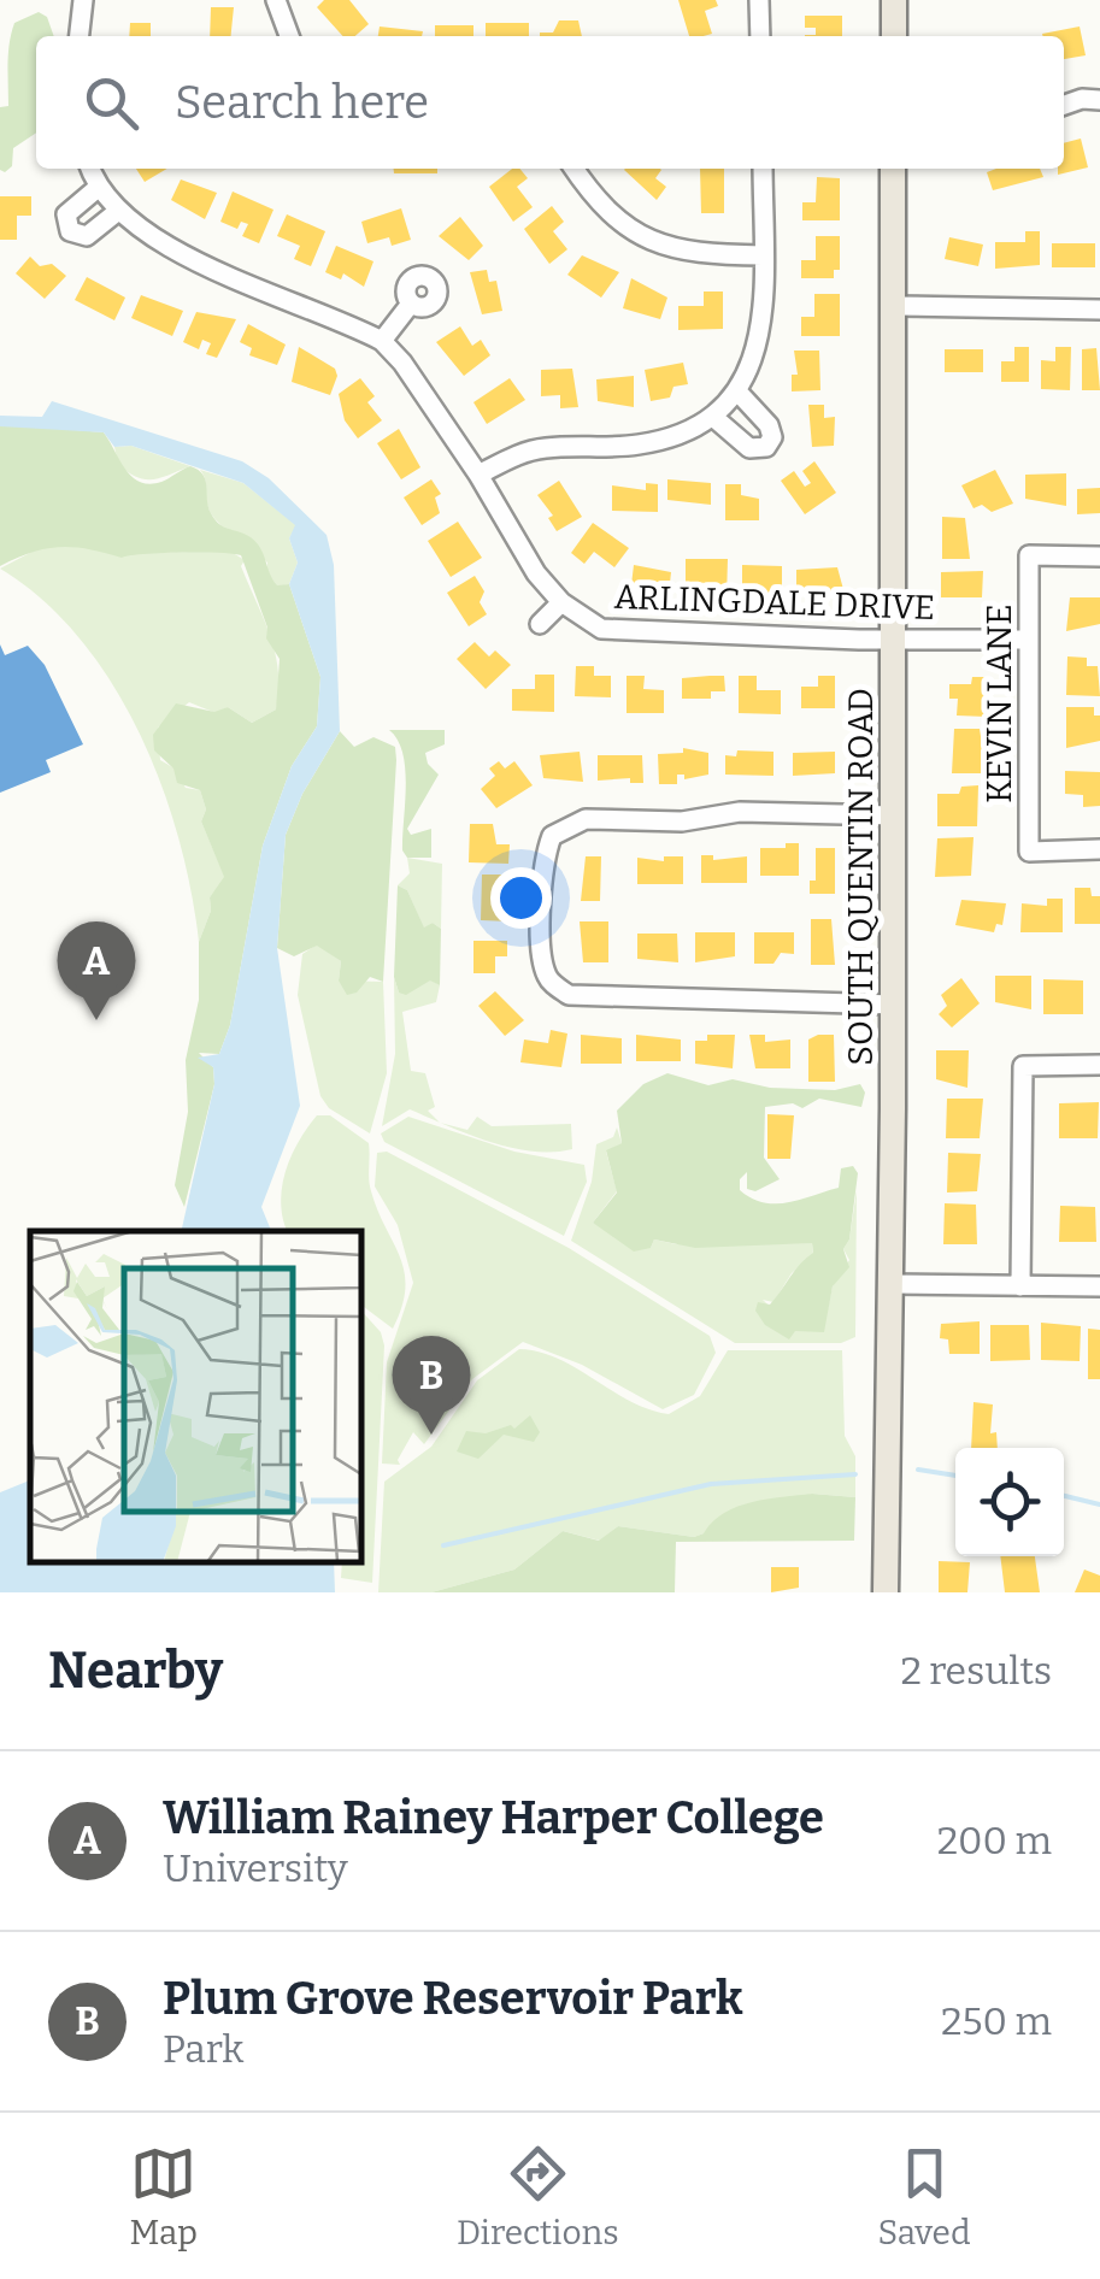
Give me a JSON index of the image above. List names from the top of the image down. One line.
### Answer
{"streets":{"main road":["SOUTH QUENTIN ROAD"],"street":["ARLINGDALE DRIVE","KEVIN LANE"]},"crossings":[["ARLINGDALE DRIVE","KEVIN LANE"],["ARLINGDALE DRIVE","SOUTH QUENTIN ROAD"]],"page":{"search":"Search here","pins":["A","B"],"heading":["Nearby","2 results"],"list":[{"mark":"A","name":"William Rainey Harper College","note":"University","value":"200 m"},{"mark":"B","name":"Plum Grove Reservoir Park","note":"Park","value":"250 m"}],"nav":["Map","Directions","Saved"]}}
